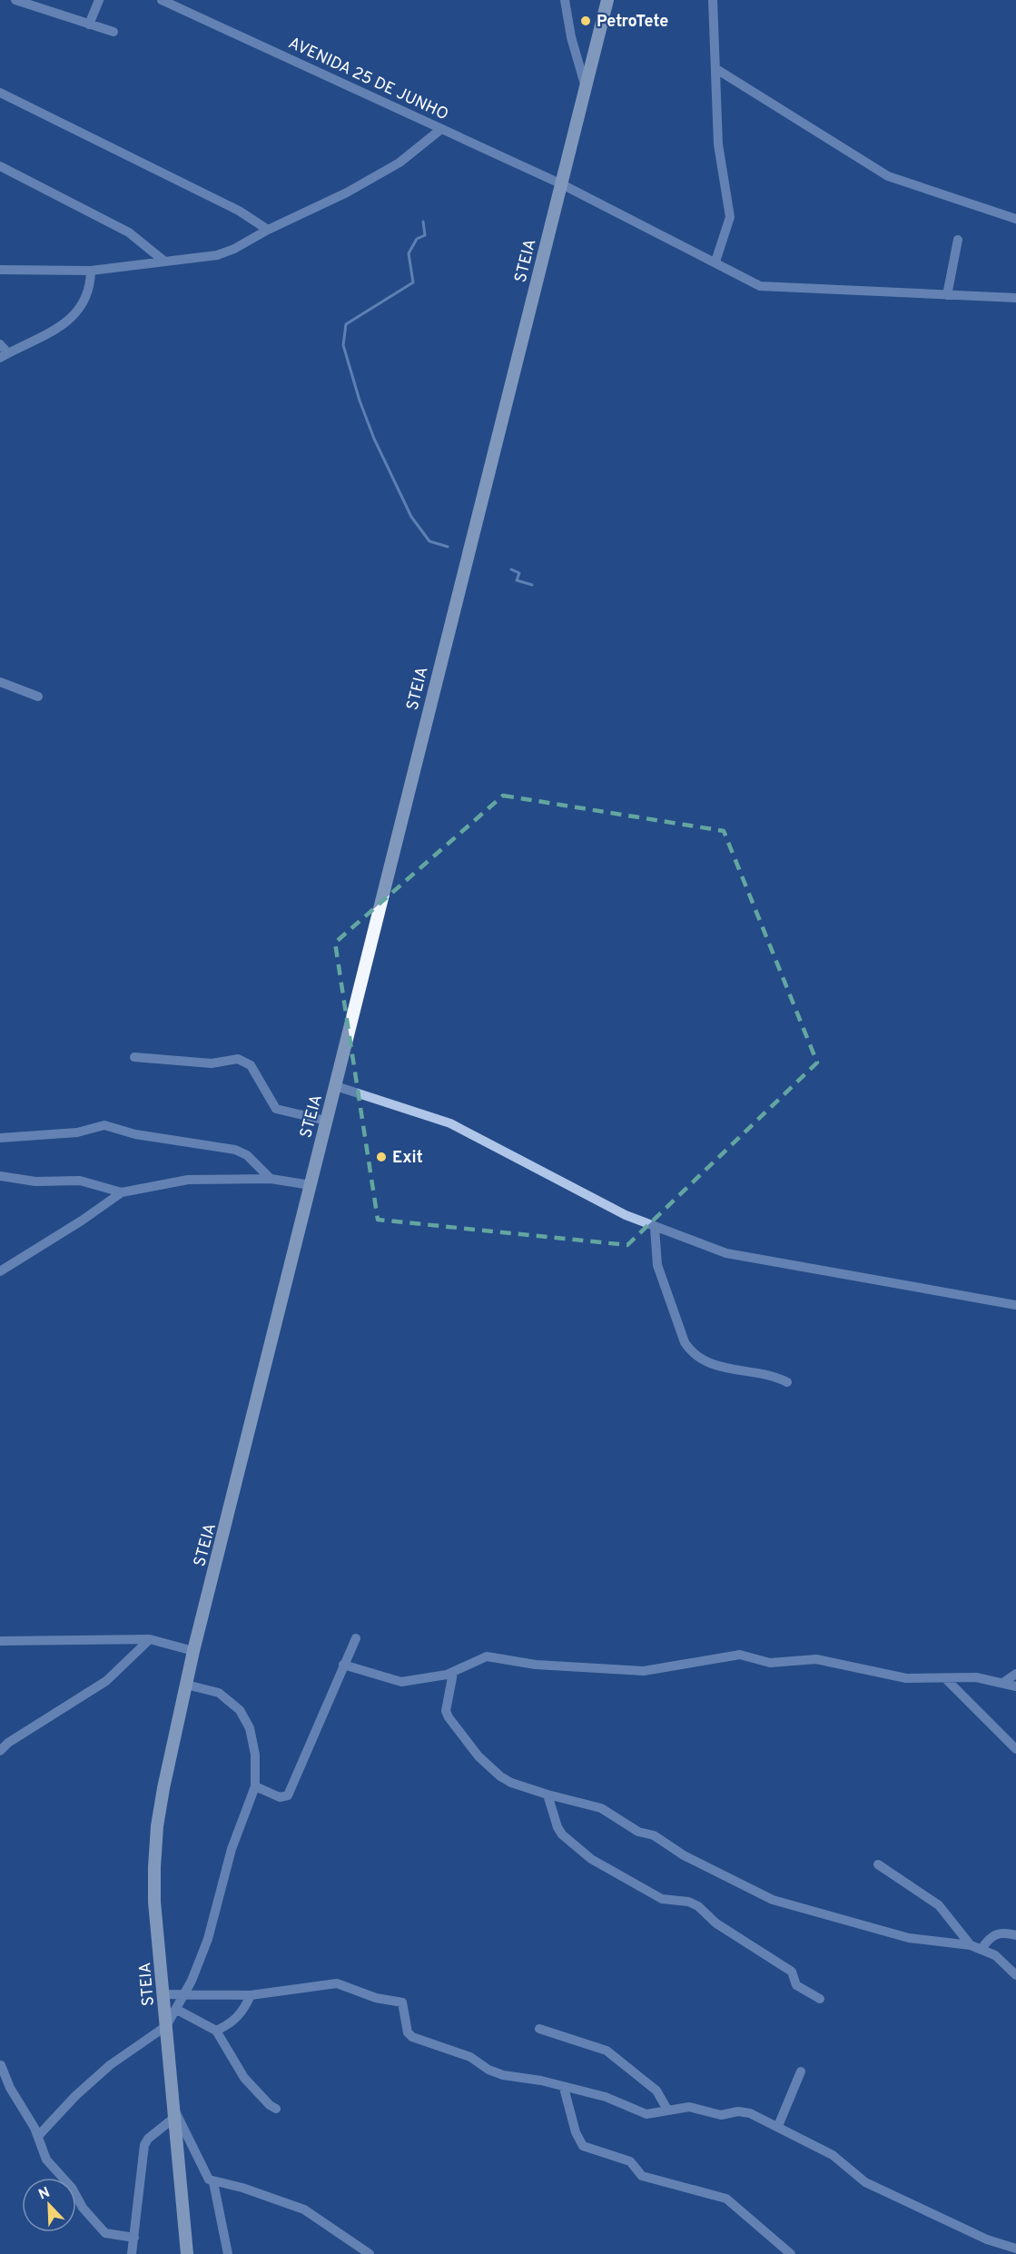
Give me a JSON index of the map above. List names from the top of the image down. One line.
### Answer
{"streets":{"main road":["STEIA"],"street":["AVENIDA 25 DE JUNHO"]},"crossings":[["AVENIDA 25 DE JUNHO","STEIA"]],"places":["PetroTete","Exit"],"north":"top left"}
